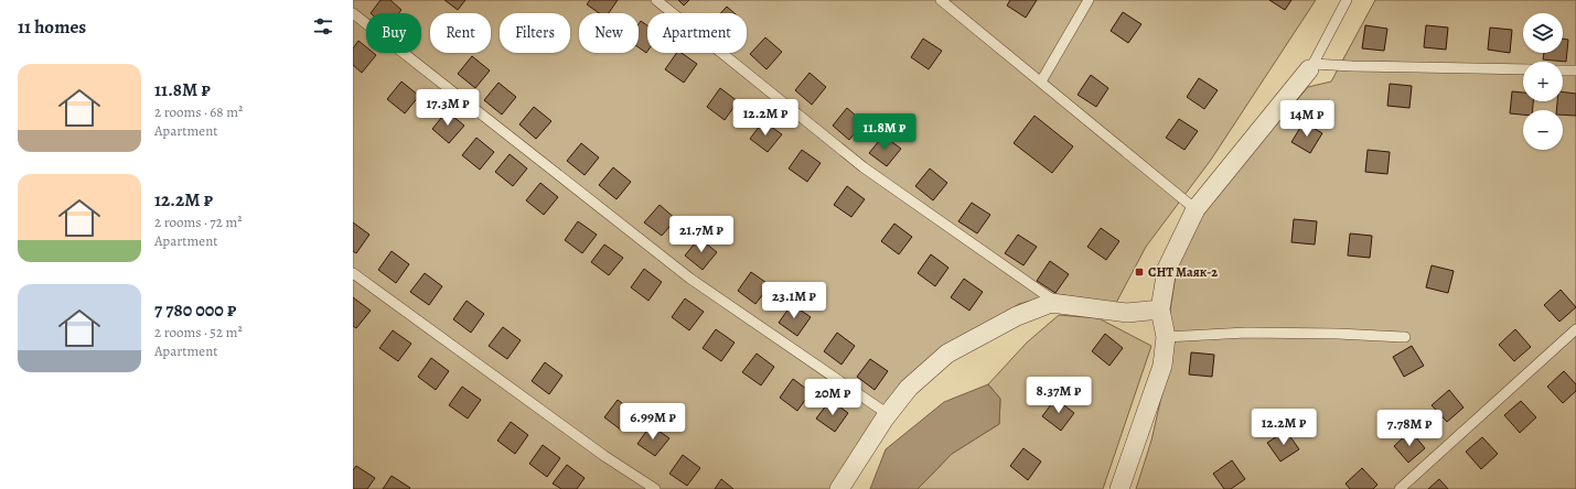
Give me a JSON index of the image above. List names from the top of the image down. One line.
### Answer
{"places":{"transit":["СНТ Маяк-2"]},"page":{"heading":"11 homes","map_buttons":["+","−"],"chip":["Buy","Rent","Filters","New","Apartment"],"list":[{"name":"11.8M ₽","note":"2 rooms · 68 m² · Apartment"},{"name":"12.2M ₽","note":"2 rooms · 72 m² · Apartment"},{"name":"7 780 000 ₽","note":"2 rooms · 52 m² · Apartment"}],"price":["17.3M ₽","12.2M ₽","14M ₽","11.8M ₽","21.7M ₽","23.1M ₽","8.37M ₽","20M ₽","6.99M ₽","12.2M ₽","7.78M ₽"]}}
